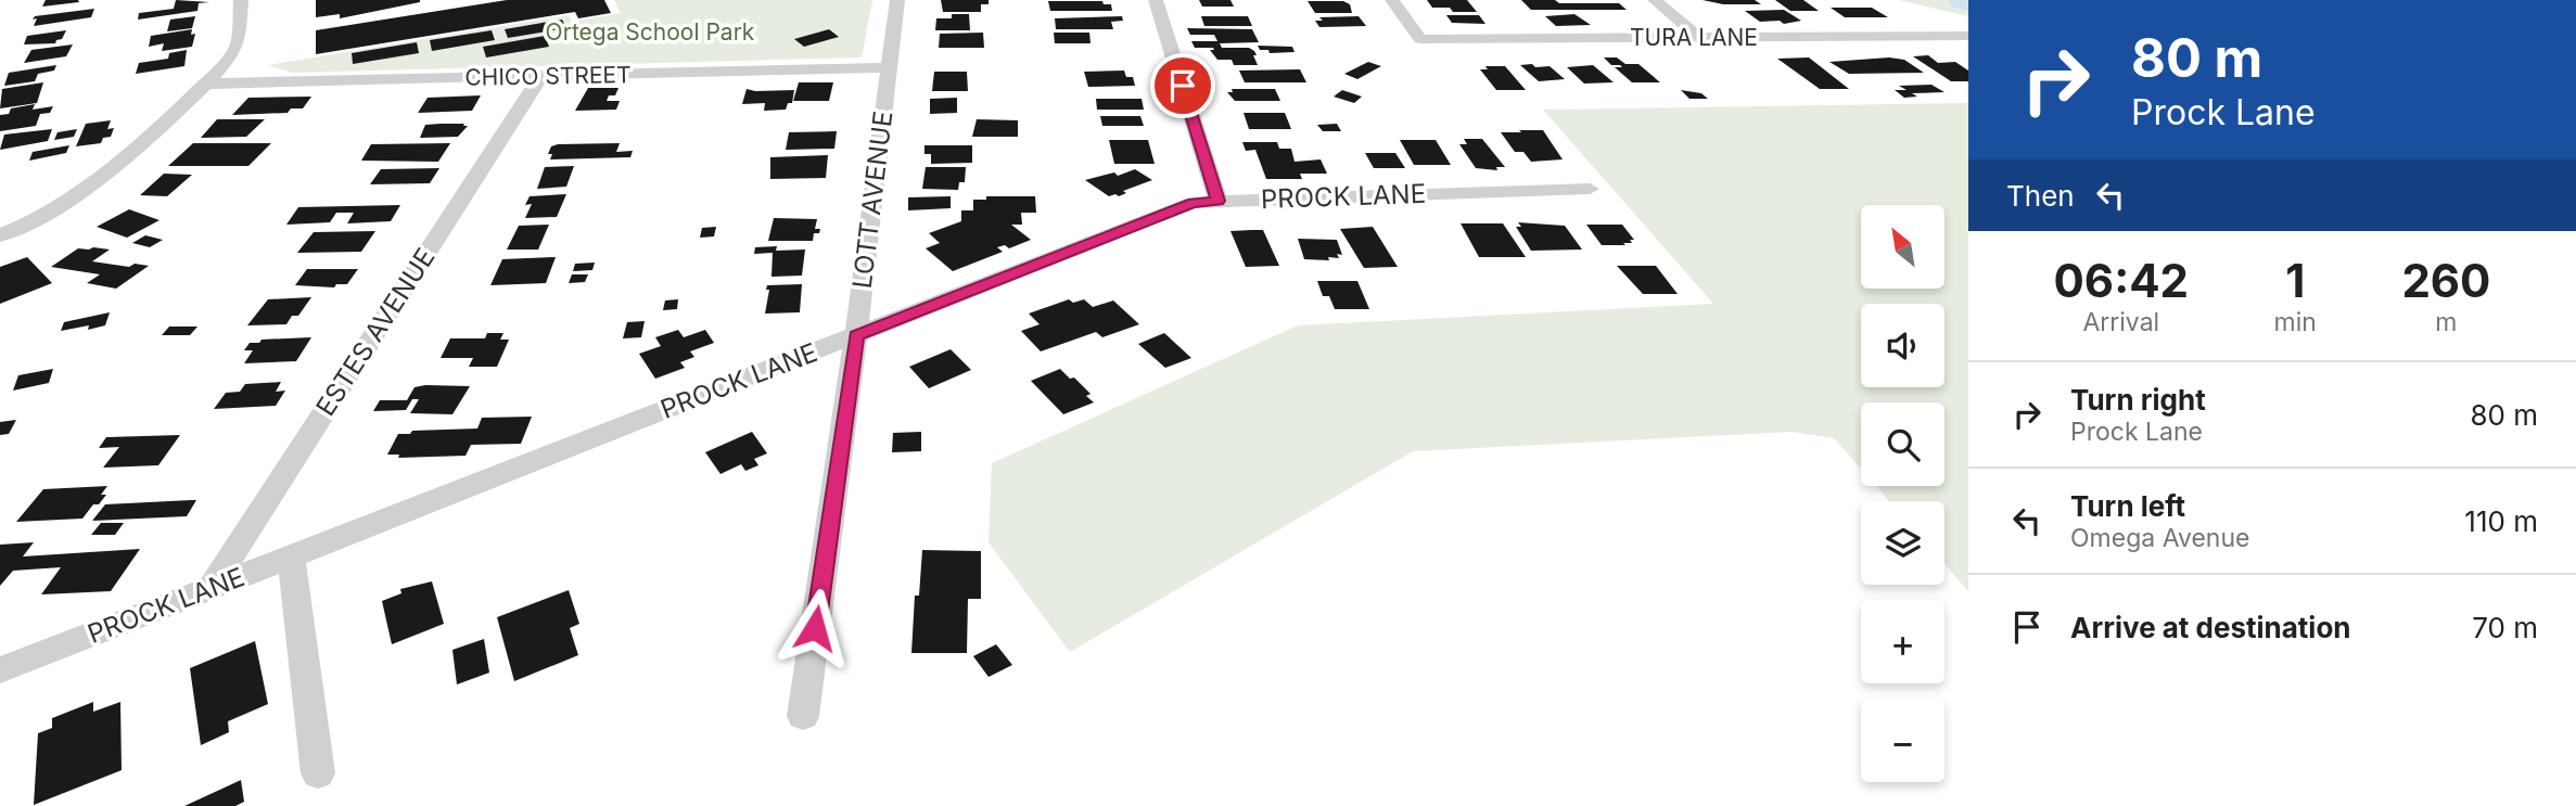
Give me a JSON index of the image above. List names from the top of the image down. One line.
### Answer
{"streets":{"street":["TURA LANE","CHICO STREET","PROCK LANE","LOTT AVENUE","ESTES AVENUE"]},"crossings":[["CHICO STREET","LOTT AVENUE"],["CHICO STREET","ESTES AVENUE"],["PROCK LANE","LOTT AVENUE"],["PROCK LANE","ESTES AVENUE"]],"parks":["Ortega School Park"],"north":"top left","page":{"turn":["80 m","Prock Lane"],"then":"Then","map_buttons":["+","−"],"eta":["06:42","Arrival","1","min","260","m"],"list":[{"name":"Turn right","note":"Prock Lane","value":"80 m"},{"name":"Turn left","note":"Omega Avenue","value":"110 m"},{"name":"Arrive at destination","value":"70 m"}]}}
